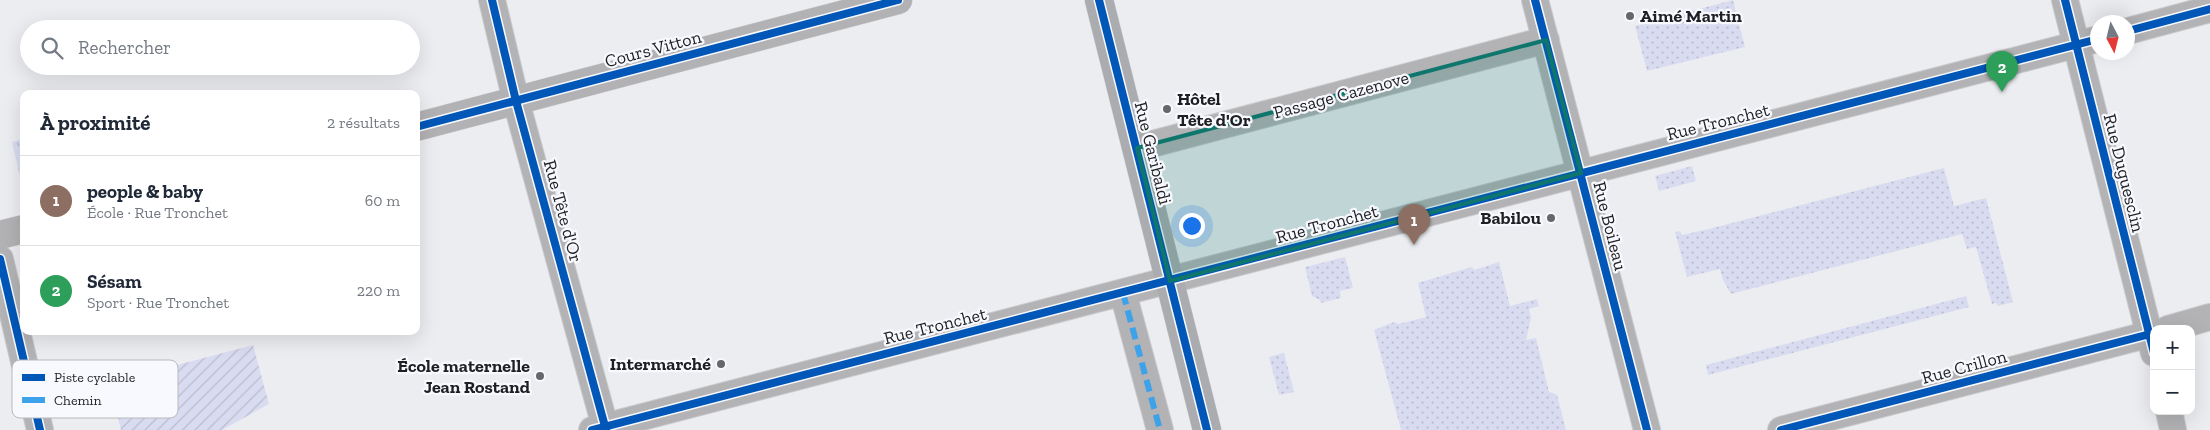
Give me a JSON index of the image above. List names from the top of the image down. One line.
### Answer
{"streets":{"main road":["Cours Vitton","Rue Garibaldi"],"street":["Passage Cazenove","Rue Tronchet","Rue Duguesclin","Rue Tête d'Or","Rue Boileau","Rue Crillon"]},"crossings":[["Cours Vitton","Rue Tête d'Or"],["Passage Cazenove","Rue Garibaldi"],["Passage Cazenove","Rue Boileau"],["Rue Tronchet","Rue Garibaldi"],["Rue Tronchet","Rue Duguesclin"],["Rue Tronchet","Rue Tête d'Or"],["Rue Tronchet","Rue Boileau"]],"places":["Aimé Martin","Hôtel Tête d'Or","Babilou","Intermarché","École maternelle Jean Rostand"],"legend":["Piste cyclable","Chemin"],"north":"bottom","page":{"search":"Rechercher","pins":["2","1"],"heading":["À proximité","2 résultats"],"list":[{"mark":"1","name":"people & baby","note":"École · Rue Tronchet","value":"60 m"},{"mark":"2","name":"Sésam","note":"Sport · Rue Tronchet","value":"220 m"}],"map_buttons":["+","−"]}}
